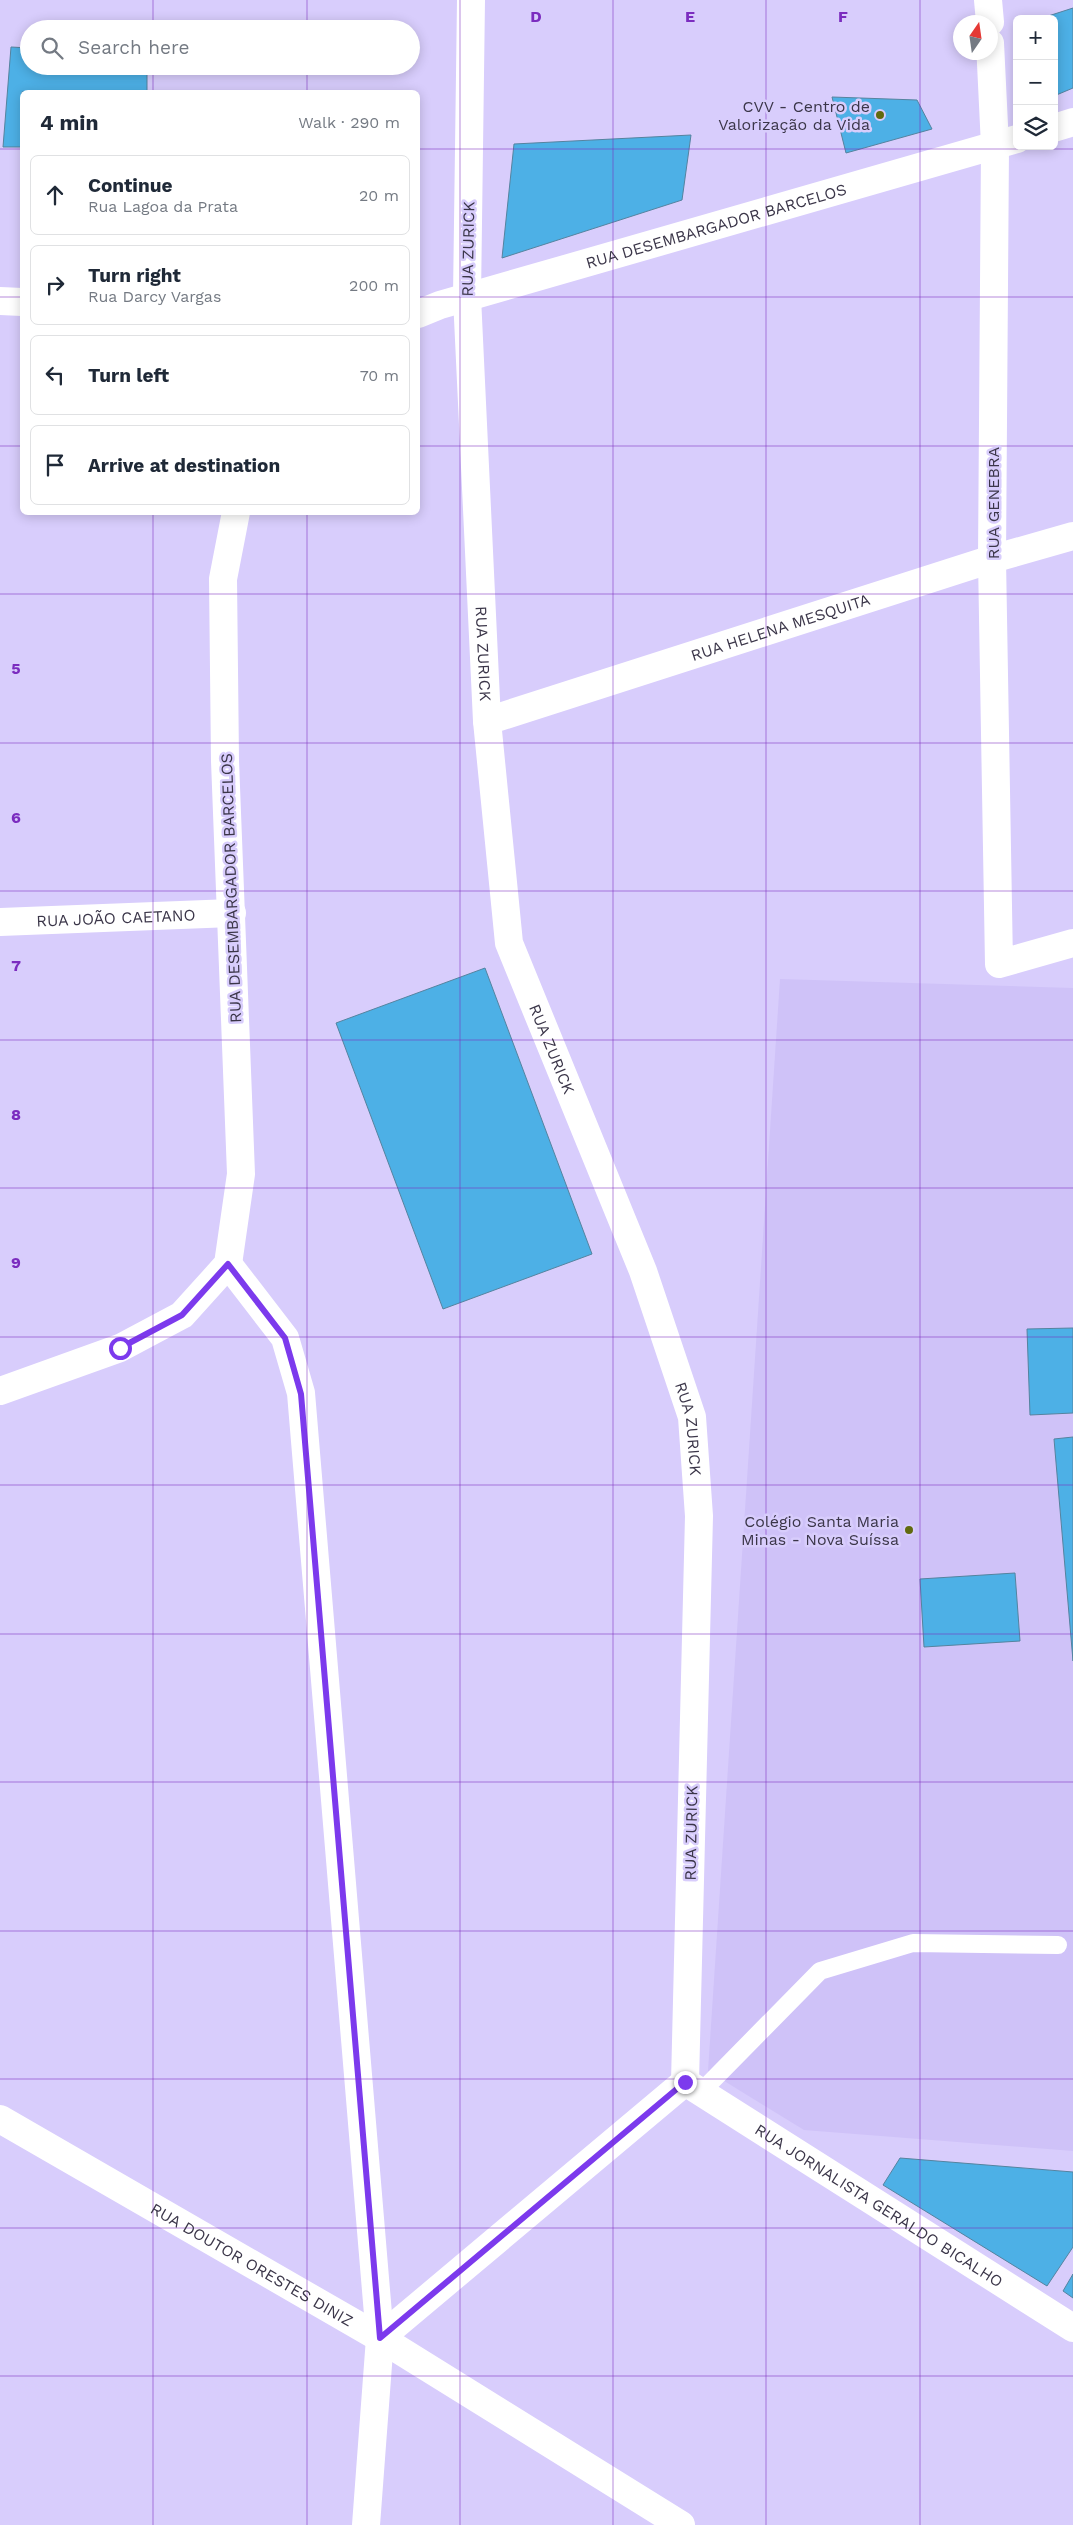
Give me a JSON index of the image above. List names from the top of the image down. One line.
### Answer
{"streets":{"street":["RUA DESEMBARGADOR BARCELOS","RUA ZURICK","RUA GENEBRA","RUA HELENA MESQUITA","RUA JOÃO CAETANO","RUA JORNALISTA GERALDO BICALHO","RUA DOUTOR ORESTES DINIZ"]},"crossings":[["RUA DESEMBARGADOR BARCELOS","RUA ZURICK"],["RUA DESEMBARGADOR BARCELOS","RUA GENEBRA"],["RUA DESEMBARGADOR BARCELOS","RUA JOÃO CAETANO"],["RUA ZURICK","RUA HELENA MESQUITA"],["RUA ZURICK","RUA JORNALISTA GERALDO BICALHO"],["RUA GENEBRA","RUA HELENA MESQUITA"]],"places":["CVV - Centro de Valorização da Vida","Colégio Santa Maria Minas - Nova Suíssa"],"north":"top","page":{"map_buttons":["+","−"],"search":"Search here","heading":["4 min","Walk · 290 m"],"list":[["Continue","Rua Lagoa da Prata","20 m"],["Turn right","Rua Darcy Vargas","200 m"],["Turn left","70 m"],"Arrive at destination"]},"grid":{"columns":["D","E","F"],"rows":["5","6","7","8","9"]}}
